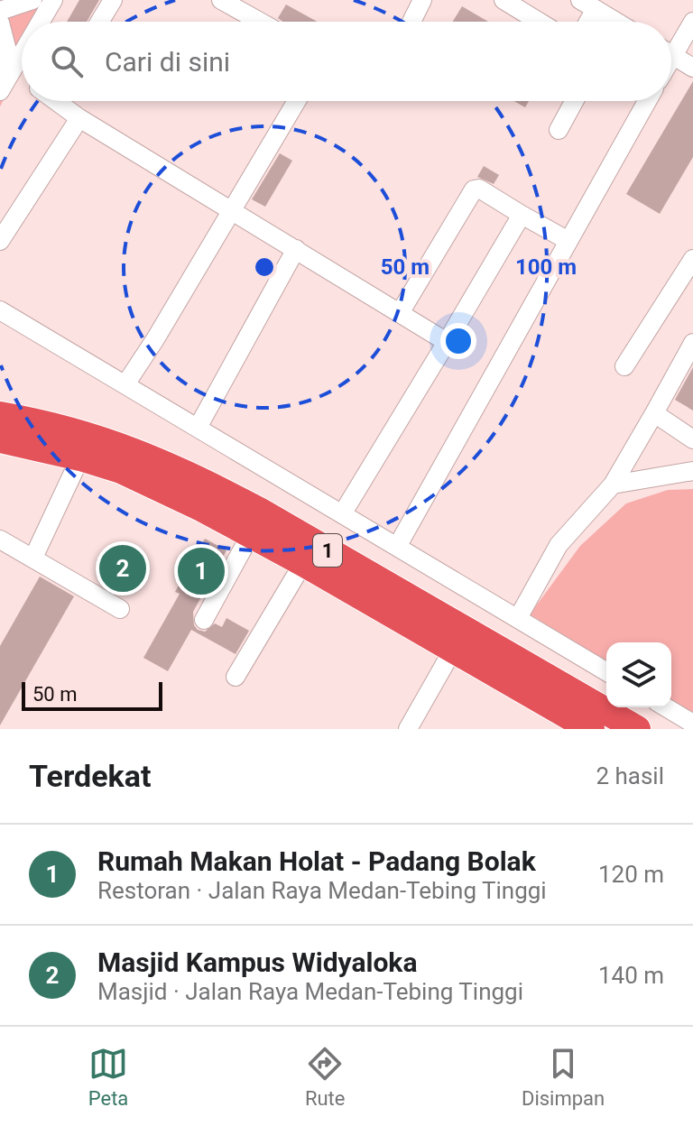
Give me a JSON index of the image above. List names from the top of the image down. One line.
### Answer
{"streets":{"highway":["1"]},"scale_bar":"50 m","page":{"search":"Cari di sini","pins":["2","1"],"scale":"50 m","heading":["Terdekat","2 hasil"],"list":[{"mark":"1","name":"Rumah Makan Holat - Padang Bolak","note":"Restoran · Jalan Raya Medan-Tebing Tinggi","value":"120 m"},{"mark":"2","name":"Masjid Kampus Widyaloka","note":"Masjid · Jalan Raya Medan-Tebing Tinggi","value":"140 m"}],"nav":["Peta","Rute","Disimpan"]},"rings":["50 m","100 m"]}
